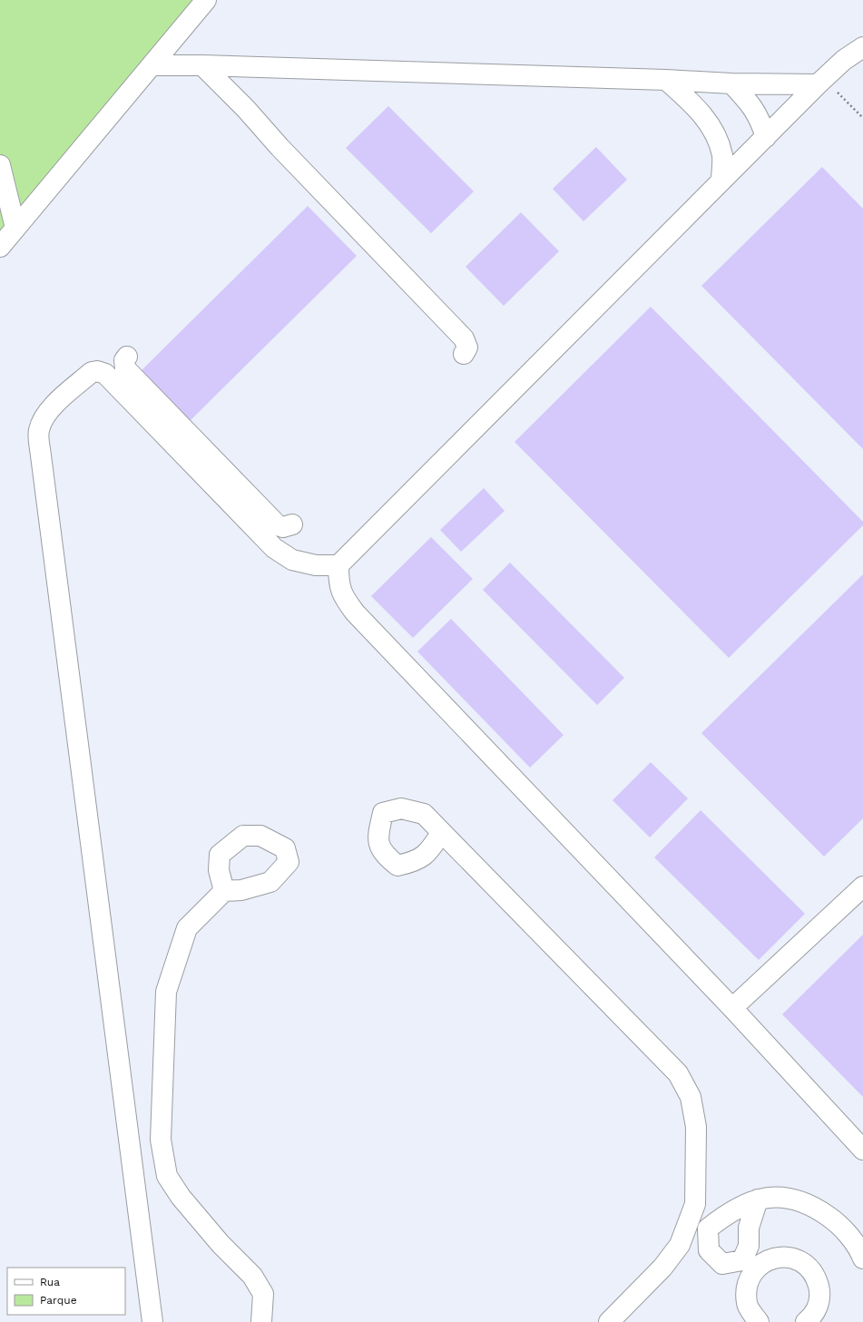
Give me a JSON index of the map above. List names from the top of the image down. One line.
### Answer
{"legend":["Rua","Parque"]}
